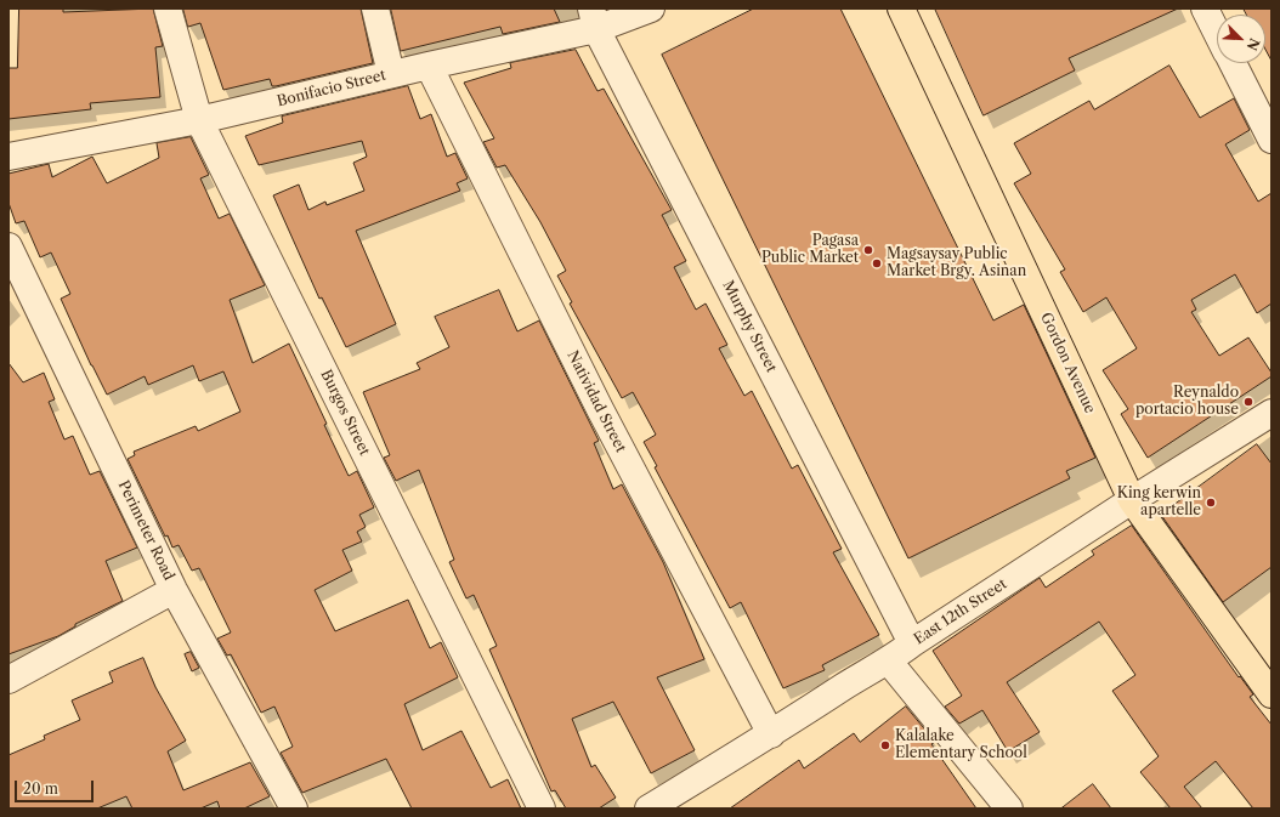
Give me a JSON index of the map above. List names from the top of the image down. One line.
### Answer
{"streets":{"main road":["Gordon Avenue"],"street":["Bonifacio Street","Murphy Street","Natividad Street","Burgos Street","Perimeter Road","East 12th Street"]},"crossings":[["Bonifacio Street","Murphy Street"],["Bonifacio Street","Natividad Street"],["Bonifacio Street","Burgos Street"],["Murphy Street","East 12th Street"],["Gordon Avenue","East 12th Street"],["Natividad Street","East 12th Street"]],"places":["Pagasa Public Market","Magsaysay Public Market Brgy. Asinan","Reynaldo portacio house","King kerwin apartelle","Kalalake Elementary School"],"scale_bar":"20 m","north":"bottom right"}
